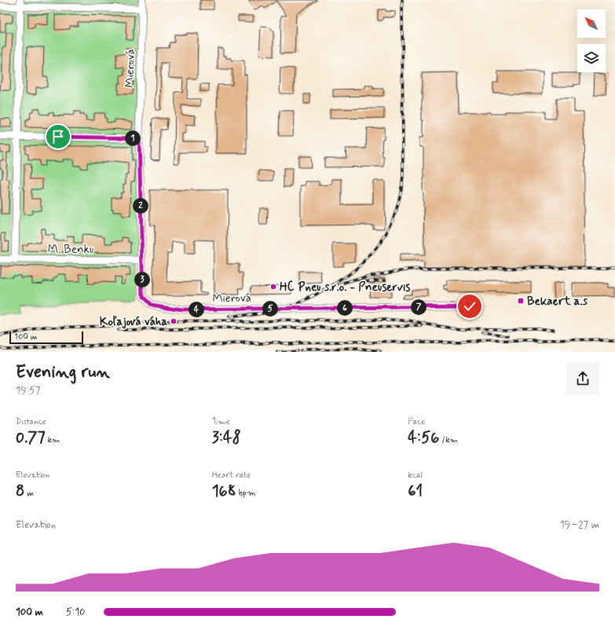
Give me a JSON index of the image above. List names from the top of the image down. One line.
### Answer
{"streets":{"street":["Mierová","M. Benku"]},"crossings":[["Mierová","M. Benku"]],"places":{"other":["HC Pneu s.r.o. - Pneuservis","Koľajová váha"],"transit":["Bekaert a.s"]},"scale_bar":"100 m","north":"top left","page":{"pins":["1","2","3","7","6","5","4"],"scale":"100 m","heading":["Evening run","19:57"],"stats":[["Distance","0.77 km"],["Time","3:48"],["Pace","4:56 /km"],["Elevation","8 m"],["Heart rate","168 bpm"],["kcal","61"]],"chart":["Elevation","19–27 m"],"list":[{"name":"100 m","note":"5:10"}]}}
